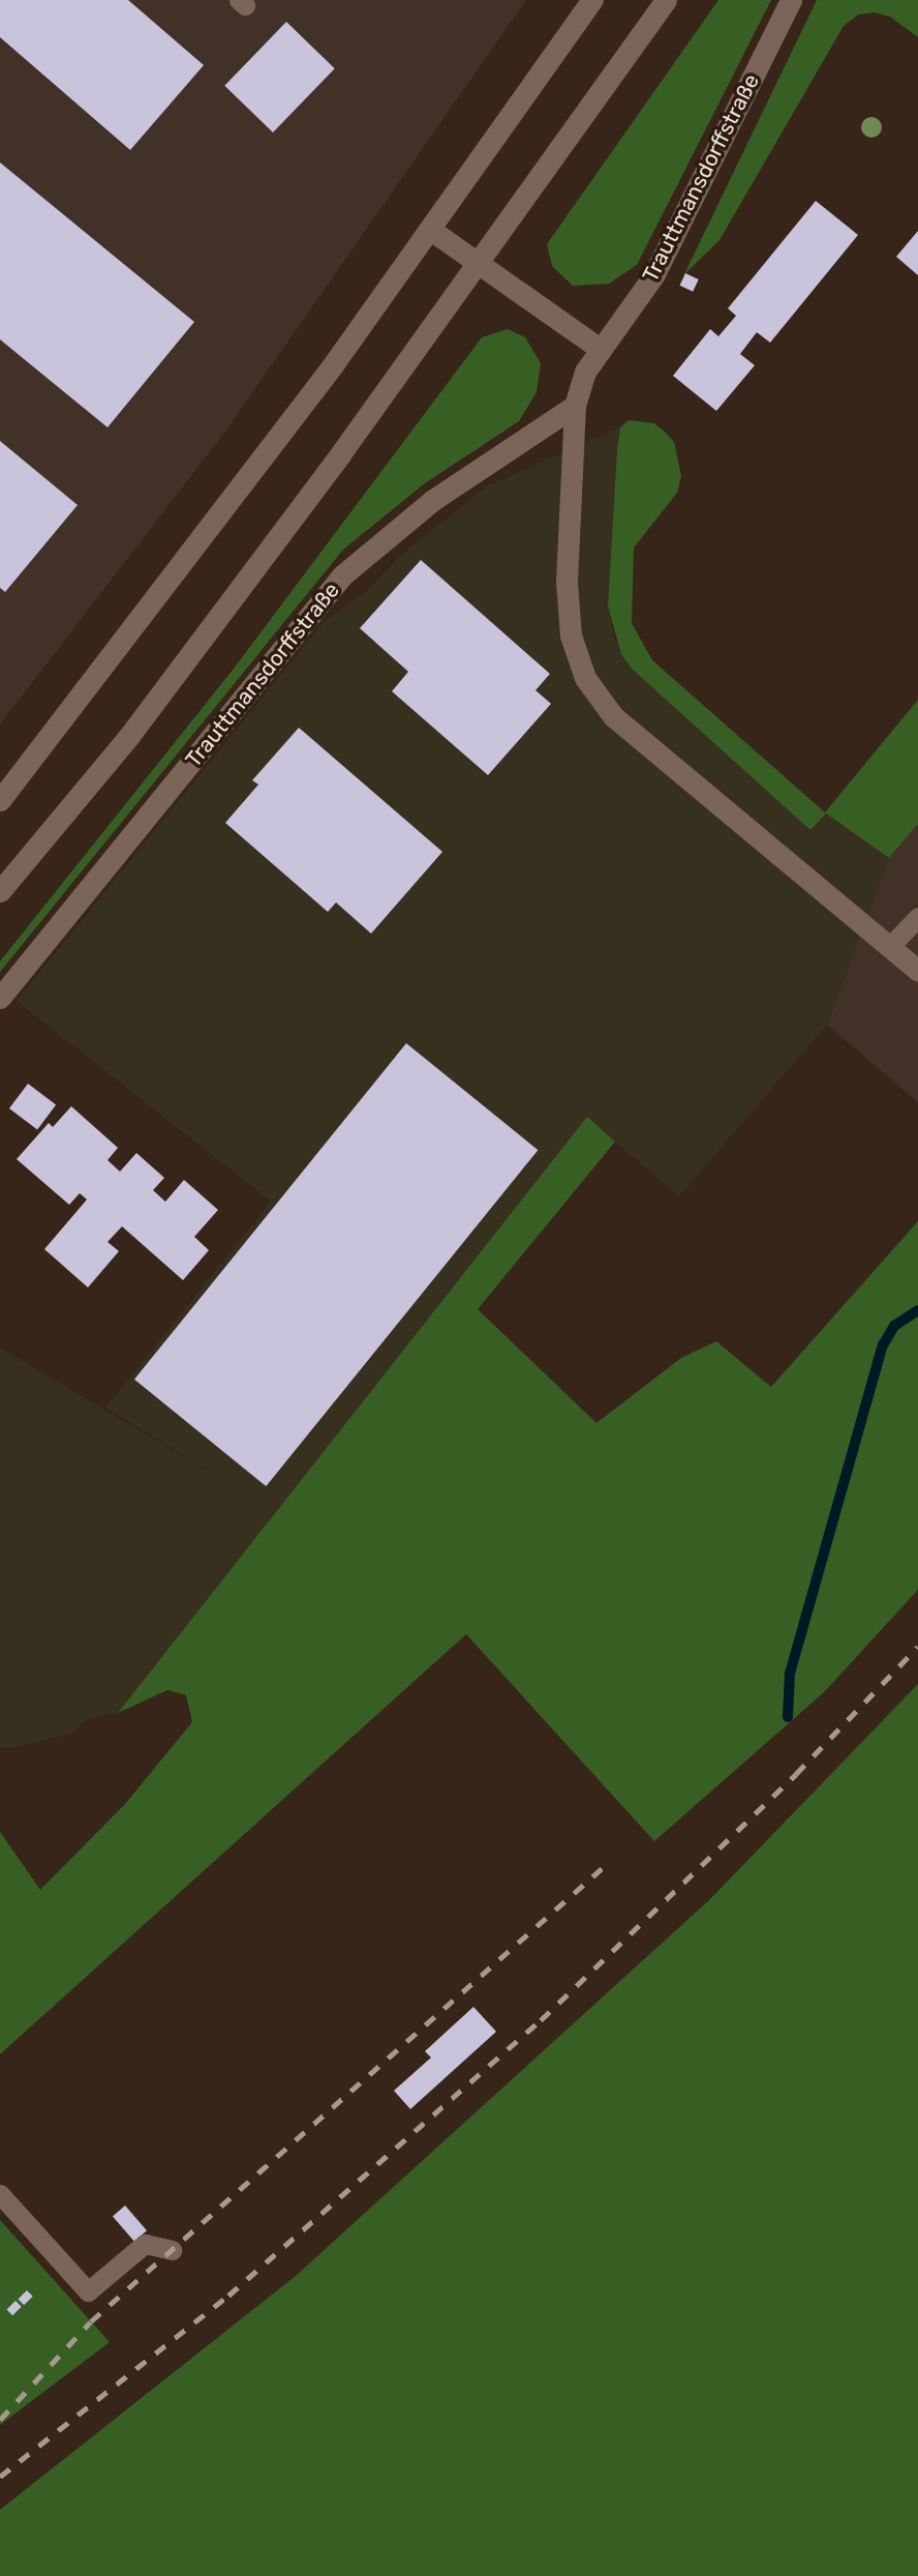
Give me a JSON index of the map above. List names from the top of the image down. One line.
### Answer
{"streets":{"street":["Trauttmansdorffstraße"]}}
